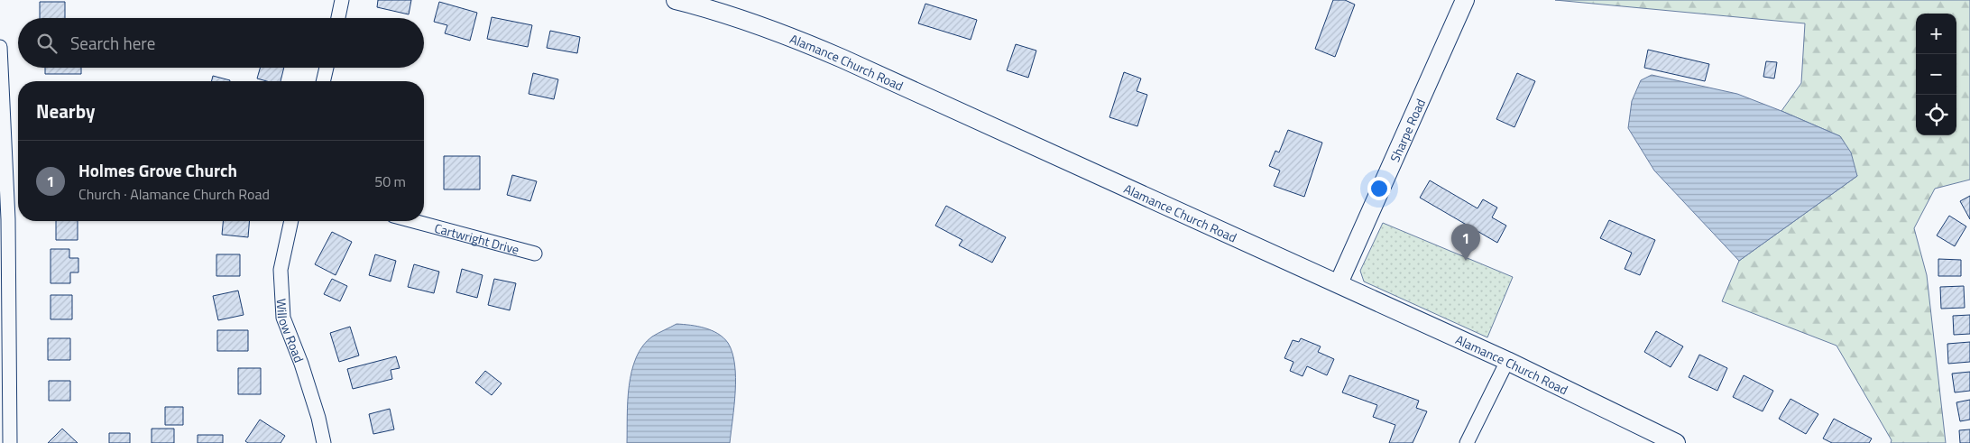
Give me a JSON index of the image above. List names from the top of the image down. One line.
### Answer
{"streets":{"main road":["Alamance Church Road","Sharpe Road"],"street":["Cartwright Drive","Willow Road"]},"crossings":[["Alamance Church Road","Sharpe Road"]],"page":{"map_buttons":["+","−"],"search":"Search here","heading":"Nearby","list":[{"mark":"1","name":"Holmes Grove Church","note":"Church · Alamance Church Road","value":"50 m"}],"pins":"1"}}
